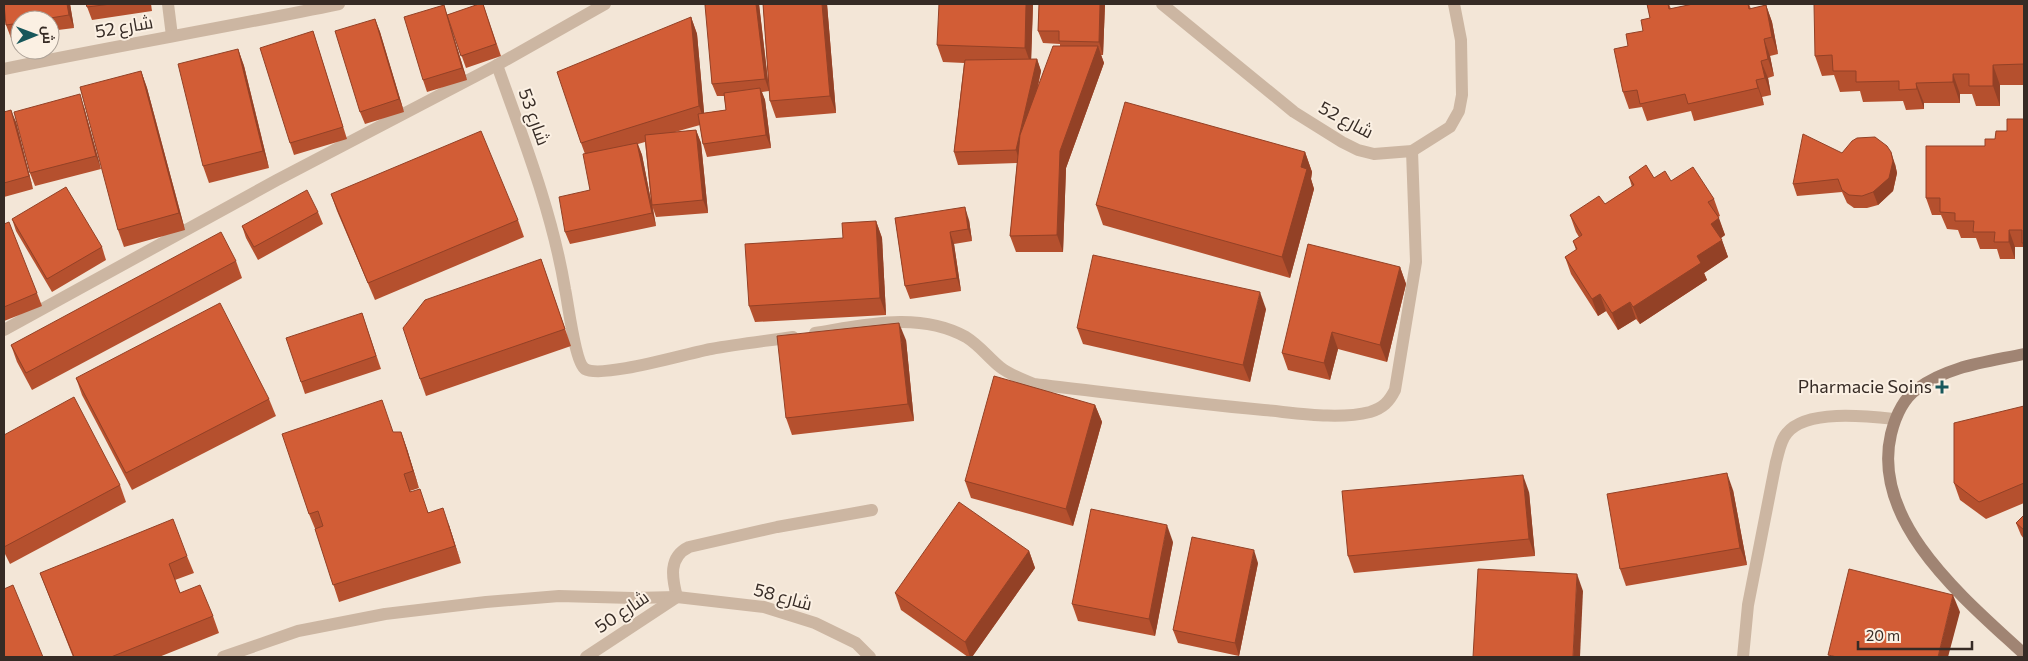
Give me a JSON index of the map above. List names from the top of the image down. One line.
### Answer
{"streets":{"street":["شارع 52","شارع 53","شارع 58","شارع 50"]},"crossings":[["شارع 52","شارع 53"],["شارع 58","شارع 50"]],"places":{"health":["Pharmacie Soins"]},"scale_bar":"20 m","north":"right"}
